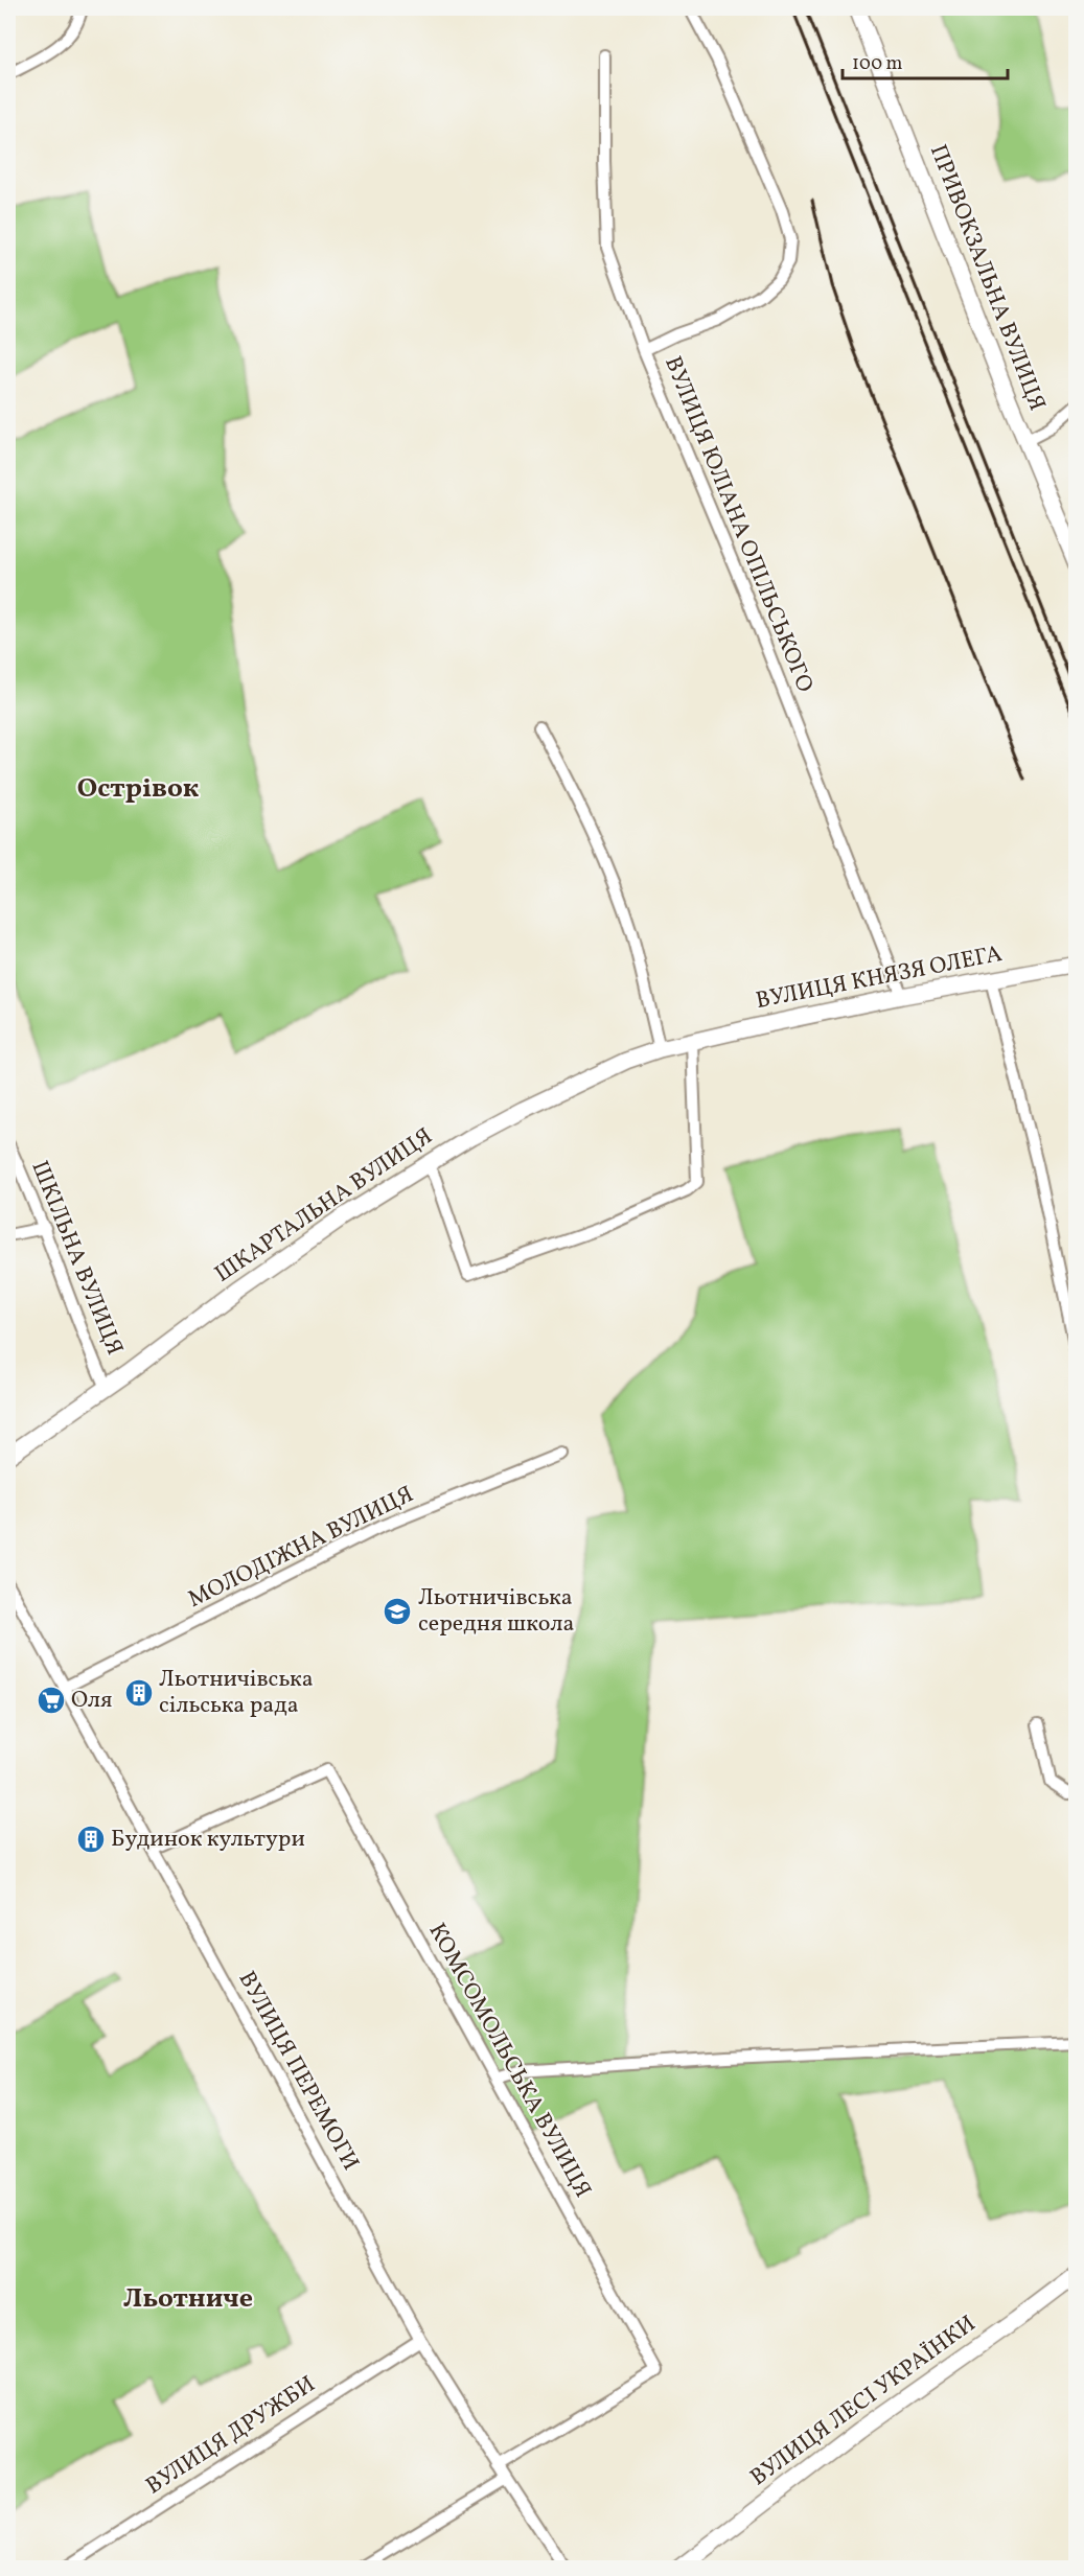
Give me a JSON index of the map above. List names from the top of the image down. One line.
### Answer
{"streets":{"street":["ПРИВОКЗАЛЬНА ВУЛИЦЯ","ВУЛИЦЯ ЮЛІАНА ОПІЛЬСЬКОГО","ВУЛИЦЯ КНЯЗЯ ОЛЕГА","ШКАРТАЛЬНА ВУЛИЦЯ","ШКІЛЬНА ВУЛИЦЯ","МОЛОДІЖНА ВУЛИЦЯ","КОМСОМОЛЬСЬКА ВУЛИЦЯ","ВУЛИЦЯ ПЕРЕМОГИ","ВУЛИЦЯ ЛЕСІ УКРАЇНКИ","ВУЛИЦЯ ДРУЖБИ"]},"crossings":[["ВУЛИЦЯ ЮЛІАНА ОПІЛЬСЬКОГО","ВУЛИЦЯ КНЯЗЯ ОЛЕГА"],["ВУЛИЦЯ КНЯЗЯ ОЛЕГА","ШКАРТАЛЬНА ВУЛИЦЯ"],["ШКАРТАЛЬНА ВУЛИЦЯ","ШКІЛЬНА ВУЛИЦЯ"],["МОЛОДІЖНА ВУЛИЦЯ","ВУЛИЦЯ ПЕРЕМОГИ"],["КОМСОМОЛЬСЬКА ВУЛИЦЯ","ВУЛИЦЯ ПЕРЕМОГИ"],["ВУЛИЦЯ ПЕРЕМОГИ","ВУЛИЦЯ ДРУЖБИ"]],"districts":["Острівок","Льотниче"],"places":{"school or university":["Льотничівська середня школа"],"building":["Льотничівська сільська рада","Будинок культури"],"supermarket":["Оля"]},"scale_bar":"100 m"}
